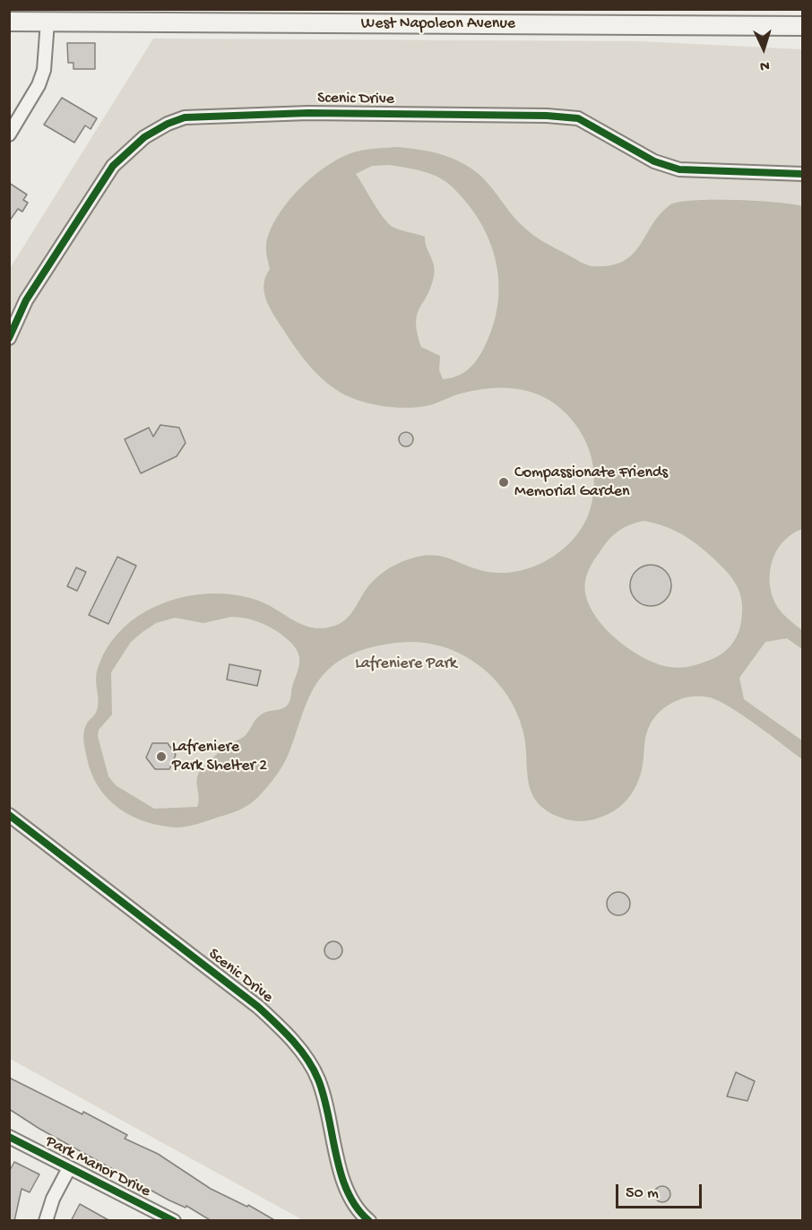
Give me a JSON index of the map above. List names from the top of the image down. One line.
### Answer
{"streets":{"main road":["West Napoleon Avenue"],"street":["Scenic Drive","Park Manor Drive"]},"parks":["Lafreniere Park"],"places":["Compassionate Friends Memorial Garden","Lafreniere Park Shelter 2"],"scale_bar":"50 m","north":"bottom"}
